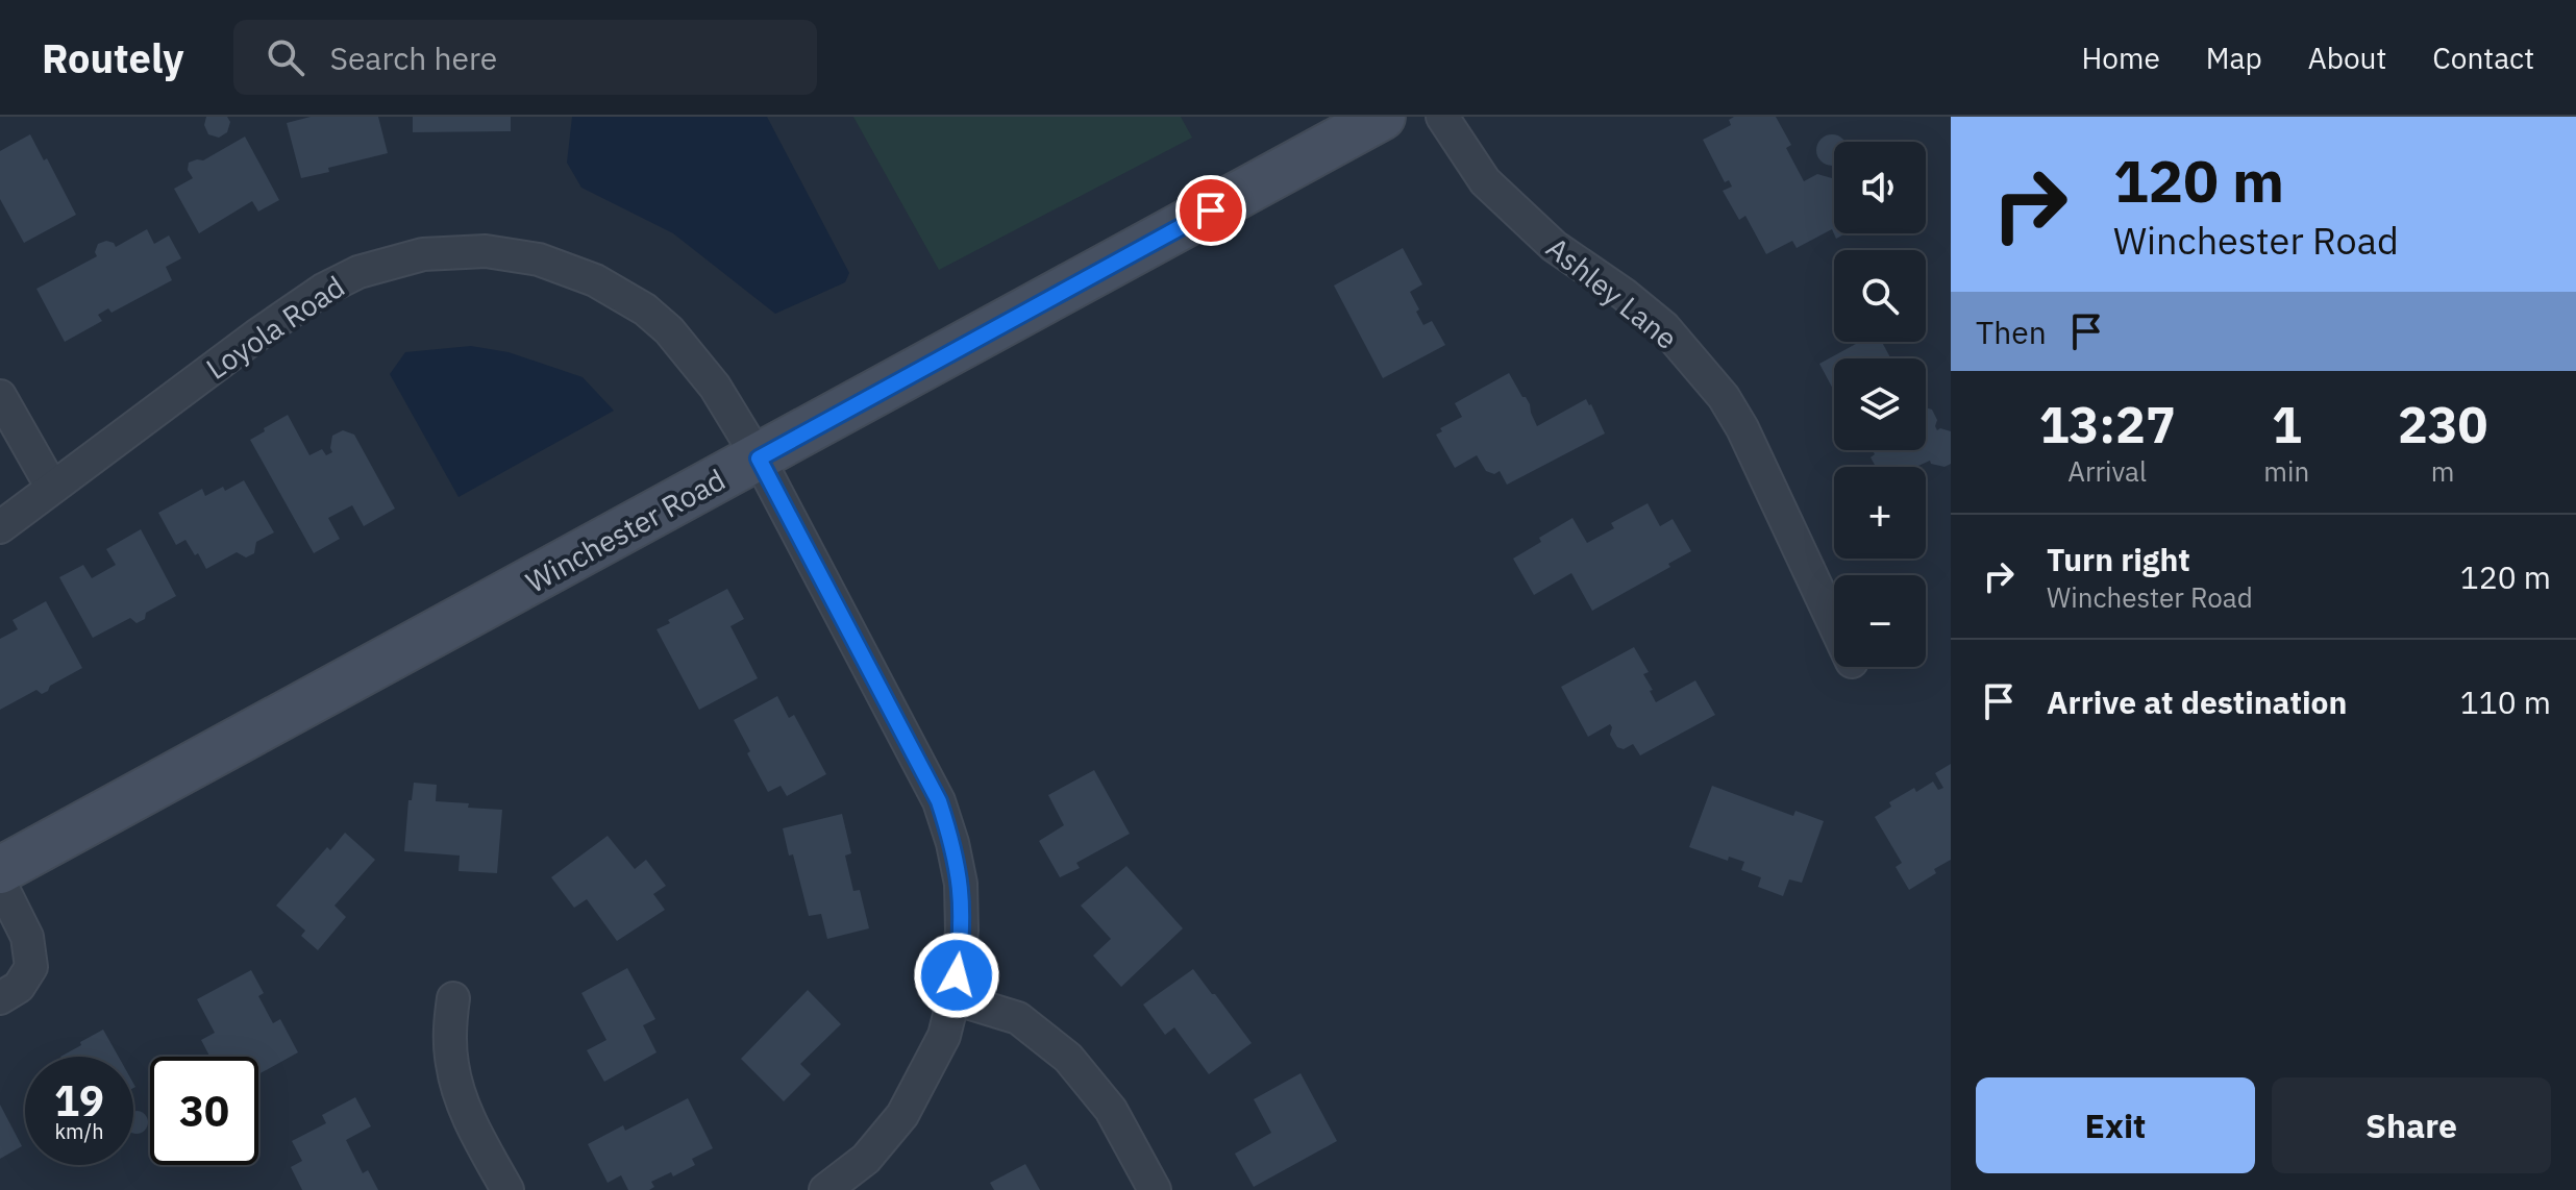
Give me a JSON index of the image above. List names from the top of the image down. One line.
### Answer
{"streets":{"main road":["Winchester Road"],"street":["Ashley Lane","Loyola Road"]},"crossings":[["Loyola Road","Winchester Road"]],"page":{"header":"Routely","search":"Search here","nav":["Home","Map","About","Contact"],"turn":["120 m","Winchester Road"],"map_buttons":["+","−"],"then":"Then","eta":["13:27","Arrival","1","min","230","m"],"list":[{"name":"Turn right","note":"Winchester Road","value":"120 m"},{"name":"Arrive at destination","value":"110 m"}],"speed":"19 km/h","limit":"30","buttons":["Exit","Share"]}}
